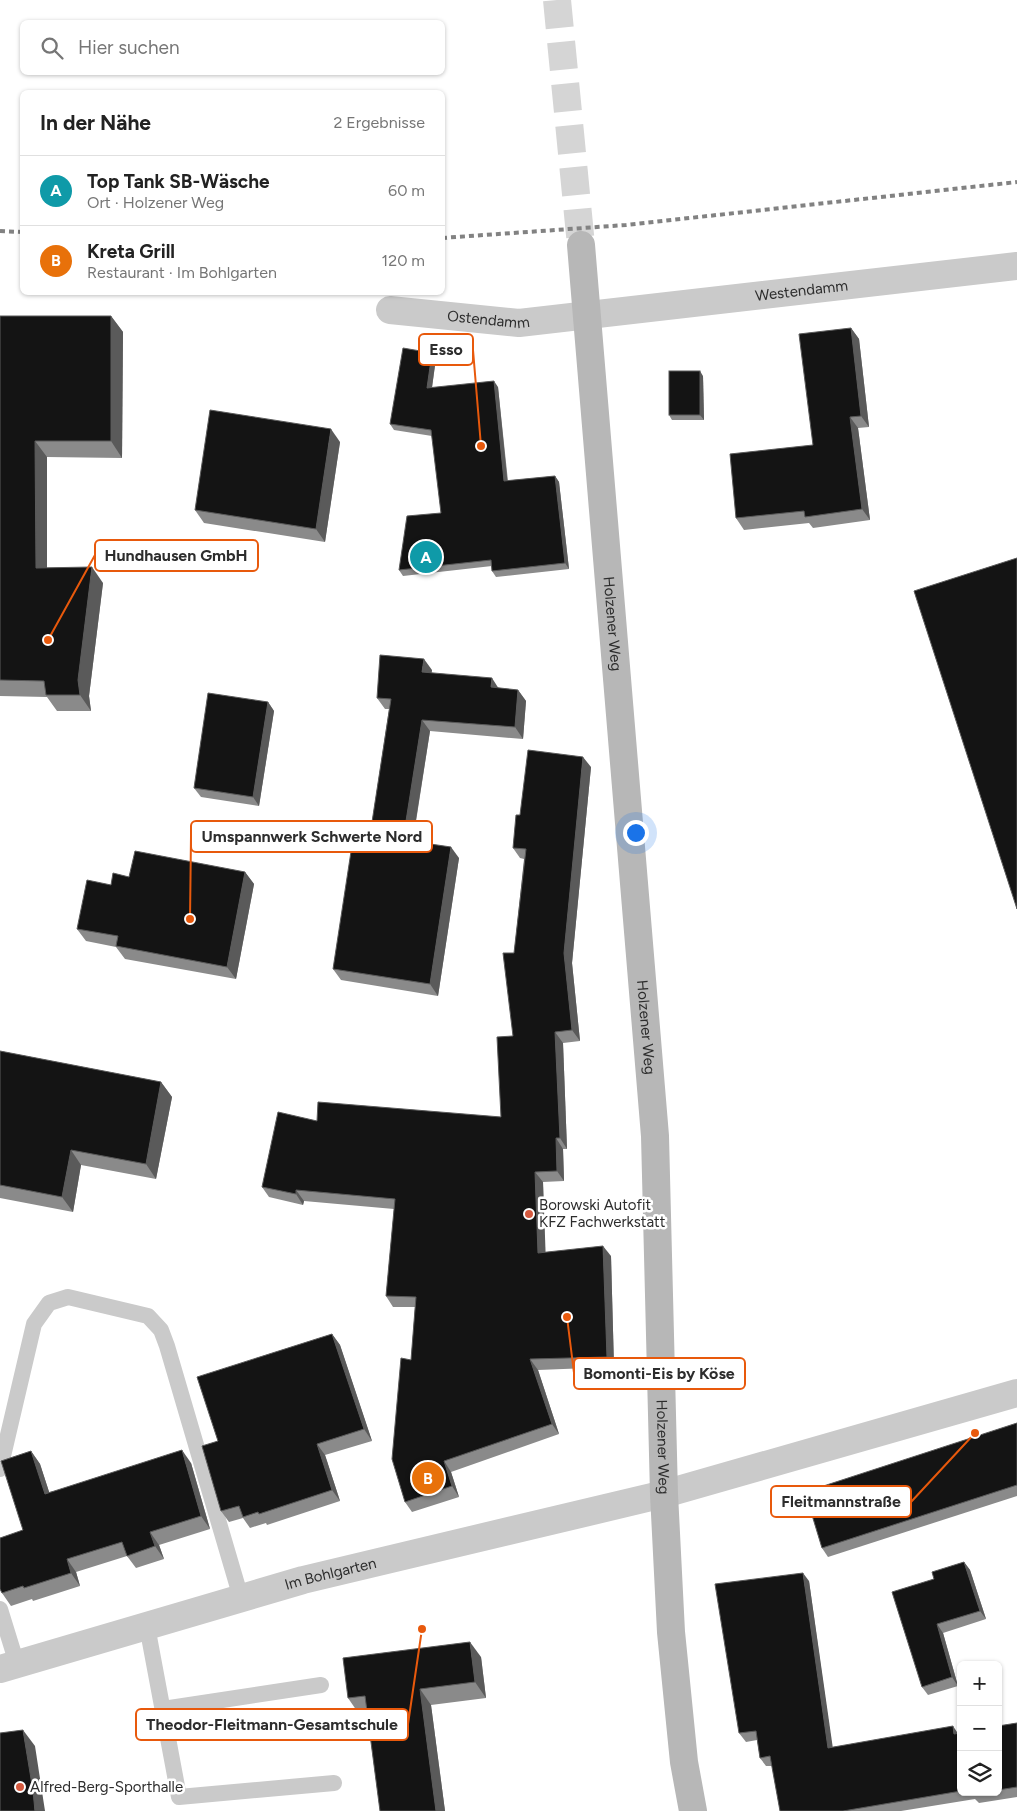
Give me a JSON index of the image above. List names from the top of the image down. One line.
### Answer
{"streets":{"main road":["Holzener Weg"],"street":["Westendamm","Ostendamm","Im Bohlgarten"]},"crossings":[["Westendamm","Ostendamm"],["Westendamm","Holzener Weg"],["Ostendamm","Holzener Weg"],["Holzener Weg","Im Bohlgarten"]],"places":["Esso","Hundhausen GmbH","Umspannwerk Schwerte Nord","Borowski Autofit KFZ Fachwerkstatt","Bomonti-Eis by Köse","Fleitmannstraße","Theodor-Fleitmann-Gesamtschule","Alfred-Berg-Sporthalle"],"page":{"search":"Hier suchen","heading":["In der Nähe","2 Ergebnisse"],"list":[{"mark":"A","name":"Top Tank SB-Wäsche","note":"Ort · Holzener Weg","value":"60 m"},{"mark":"B","name":"Kreta Grill","note":"Restaurant · Im Bohlgarten","value":"120 m"}],"pins":["A","B"],"map_buttons":["+","−"]}}
